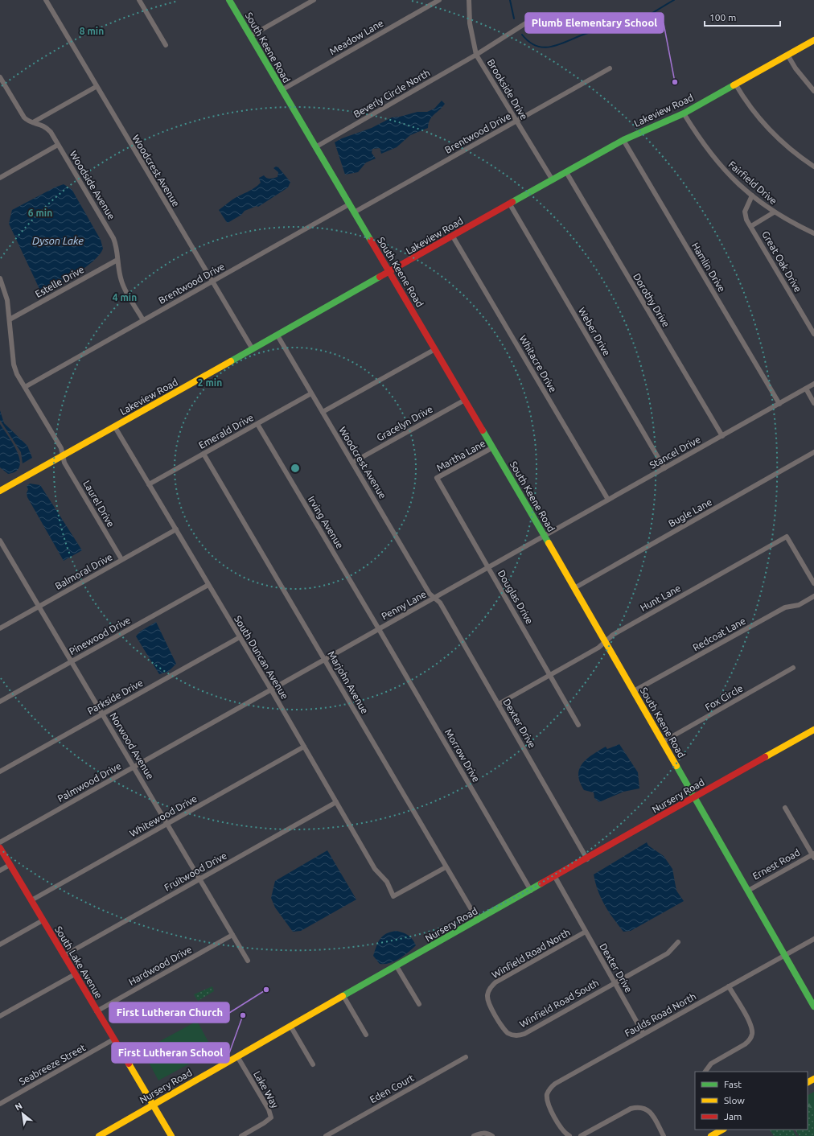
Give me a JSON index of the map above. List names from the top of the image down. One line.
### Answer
{"streets":{"street":["Meadow Lane","South Keene Road","Brookside Drive","Beverly Circle North","Lakeview Road","Brentwood Drive","Woodcrest Avenue","Fairfield Drive","Woodside Avenue","Great Oak Drive","Hamlin Drive","Estelle Drive","Dorothy Drive","Weber Drive","Whitacre Drive","Gracelyn Drive","Emerald Drive","Stancel Drive","Martha Lane","Laurel Drive","Bugle Lane","Irving Avenue","Balmoral Drive","Douglas Drive","Hunt Lane","Penny Lane","Redcoat Lane","Pinewood Drive","South Duncan Avenue","Marjohn Avenue","Parkside Drive","Fox Circle","Dexter Drive","Norwood Avenue","Morrow Drive","Palmwood Drive","Nursery Road","Whitewood Drive","Ernest Road","Fruitwood Drive","Winfield Road North","South Lake Avenue","Hardwood Drive","Winfield Road South","Faulds Road North","Seabreeze Street","Eden Court","Lake Way"]},"crossings":[["Meadow Lane","South Keene Road"],["South Keene Road","Beverly Circle North"],["South Keene Road","Lakeview Road"],["South Keene Road","Brentwood Drive"],["South Keene Road","Gracelyn Drive"],["South Keene Road","Stancel Drive"],["South Keene Road","Martha Lane"],["South Keene Road","Bugle Lane"],["South Keene Road","Hunt Lane"],["South Keene Road","Penny Lane"],["South Keene Road","Redcoat Lane"],["South Keene Road","Fox Circle"],["South Keene Road","Nursery Road"],["South Keene Road","Ernest Road"],["South Keene Road","Faulds Road North"],["Brookside Drive","Beverly Circle North"],["Brookside Drive","Lakeview Road"],["Brookside Drive","Brentwood Drive"],["Lakeview Road","Woodcrest Avenue"],["Lakeview Road","Fairfield Drive"],["Lakeview Road","Hamlin Drive"],["Lakeview Road","Dorothy Drive"],["Lakeview Road","Weber Drive"],["Lakeview Road","Whitacre Drive"],["Lakeview Road","Laurel Drive"],["Lakeview Road","South Duncan Avenue"],["Brentwood Drive","Woodcrest Avenue"],["Brentwood Drive","Woodside Avenue"],["Woodcrest Avenue","Gracelyn Drive"],["Woodcrest Avenue","Emerald Drive"],["Woodcrest Avenue","Penny Lane"],["Woodcrest Avenue","Dexter Drive"],["Fairfield Drive","Great Oak Drive"],["Woodside Avenue","Estelle Drive"],["Hamlin Drive","Stancel Drive"],["Dorothy Drive","Stancel Drive"],["Weber Drive","Stancel Drive"],["Whitacre Drive","Stancel Drive"],["Emerald Drive","Irving Avenue"],["Emerald Drive","South Duncan Avenue"],["Emerald Drive","Marjohn Avenue"],["Stancel Drive","Penny Lane"],["Martha Lane","Douglas Drive"],["Laurel Drive","Balmoral Drive"],["Irving Avenue","Penny Lane"],["Irving Avenue","Morrow Drive"],["Balmoral Drive","South Duncan Avenue"],["Balmoral Drive","Norwood Avenue"],["Douglas Drive","Hunt Lane"],["Douglas Drive","Penny Lane"],["Hunt Lane","Dexter Drive"],["Penny Lane","South Duncan Avenue"],["Penny Lane","Marjohn Avenue"],["Penny Lane","Dexter Drive"],["Penny Lane","Morrow Drive"],["Penny Lane","Palmwood Drive"],["Pinewood Drive","South Duncan Avenue"],["Pinewood Drive","Norwood Avenue"],["South Duncan Avenue","Marjohn Avenue"],["South Duncan Avenue","Parkside Drive"],["South Duncan Avenue","Palmwood Drive"],["South Duncan Avenue","Whitewood Drive"],["South Duncan Avenue","Fruitwood Drive"],["Marjohn Avenue","Nursery Road"],["Parkside Drive","Norwood Avenue"],["Dexter Drive","Nursery Road"],["Dexter Drive","Winfield Road North"],["Dexter Drive","Winfield Road South"],["Dexter Drive","Faulds Road North"],["Norwood Avenue","Palmwood Drive"],["Norwood Avenue","Whitewood Drive"],["Norwood Avenue","Fruitwood Drive"],["Norwood Avenue","Hardwood Drive"],["Morrow Drive","Nursery Road"],["Nursery Road","South Lake Avenue"],["Nursery Road","Lake Way"],["Whitewood Drive","South Lake Avenue"],["Fruitwood Drive","South Lake Avenue"],["Winfield Road North","Winfield Road South"],["South Lake Avenue","Hardwood Drive"],["South Lake Avenue","Seabreeze Street"]],"water":["Dyson Lake"],"places":["Plumb Elementary School","First Lutheran Church","First Lutheran School"],"legend":["Fast","Slow","Jam"],"scale_bar":"100 m","north":"top left","rings":["8 min","6 min","4 min","2 min"]}
